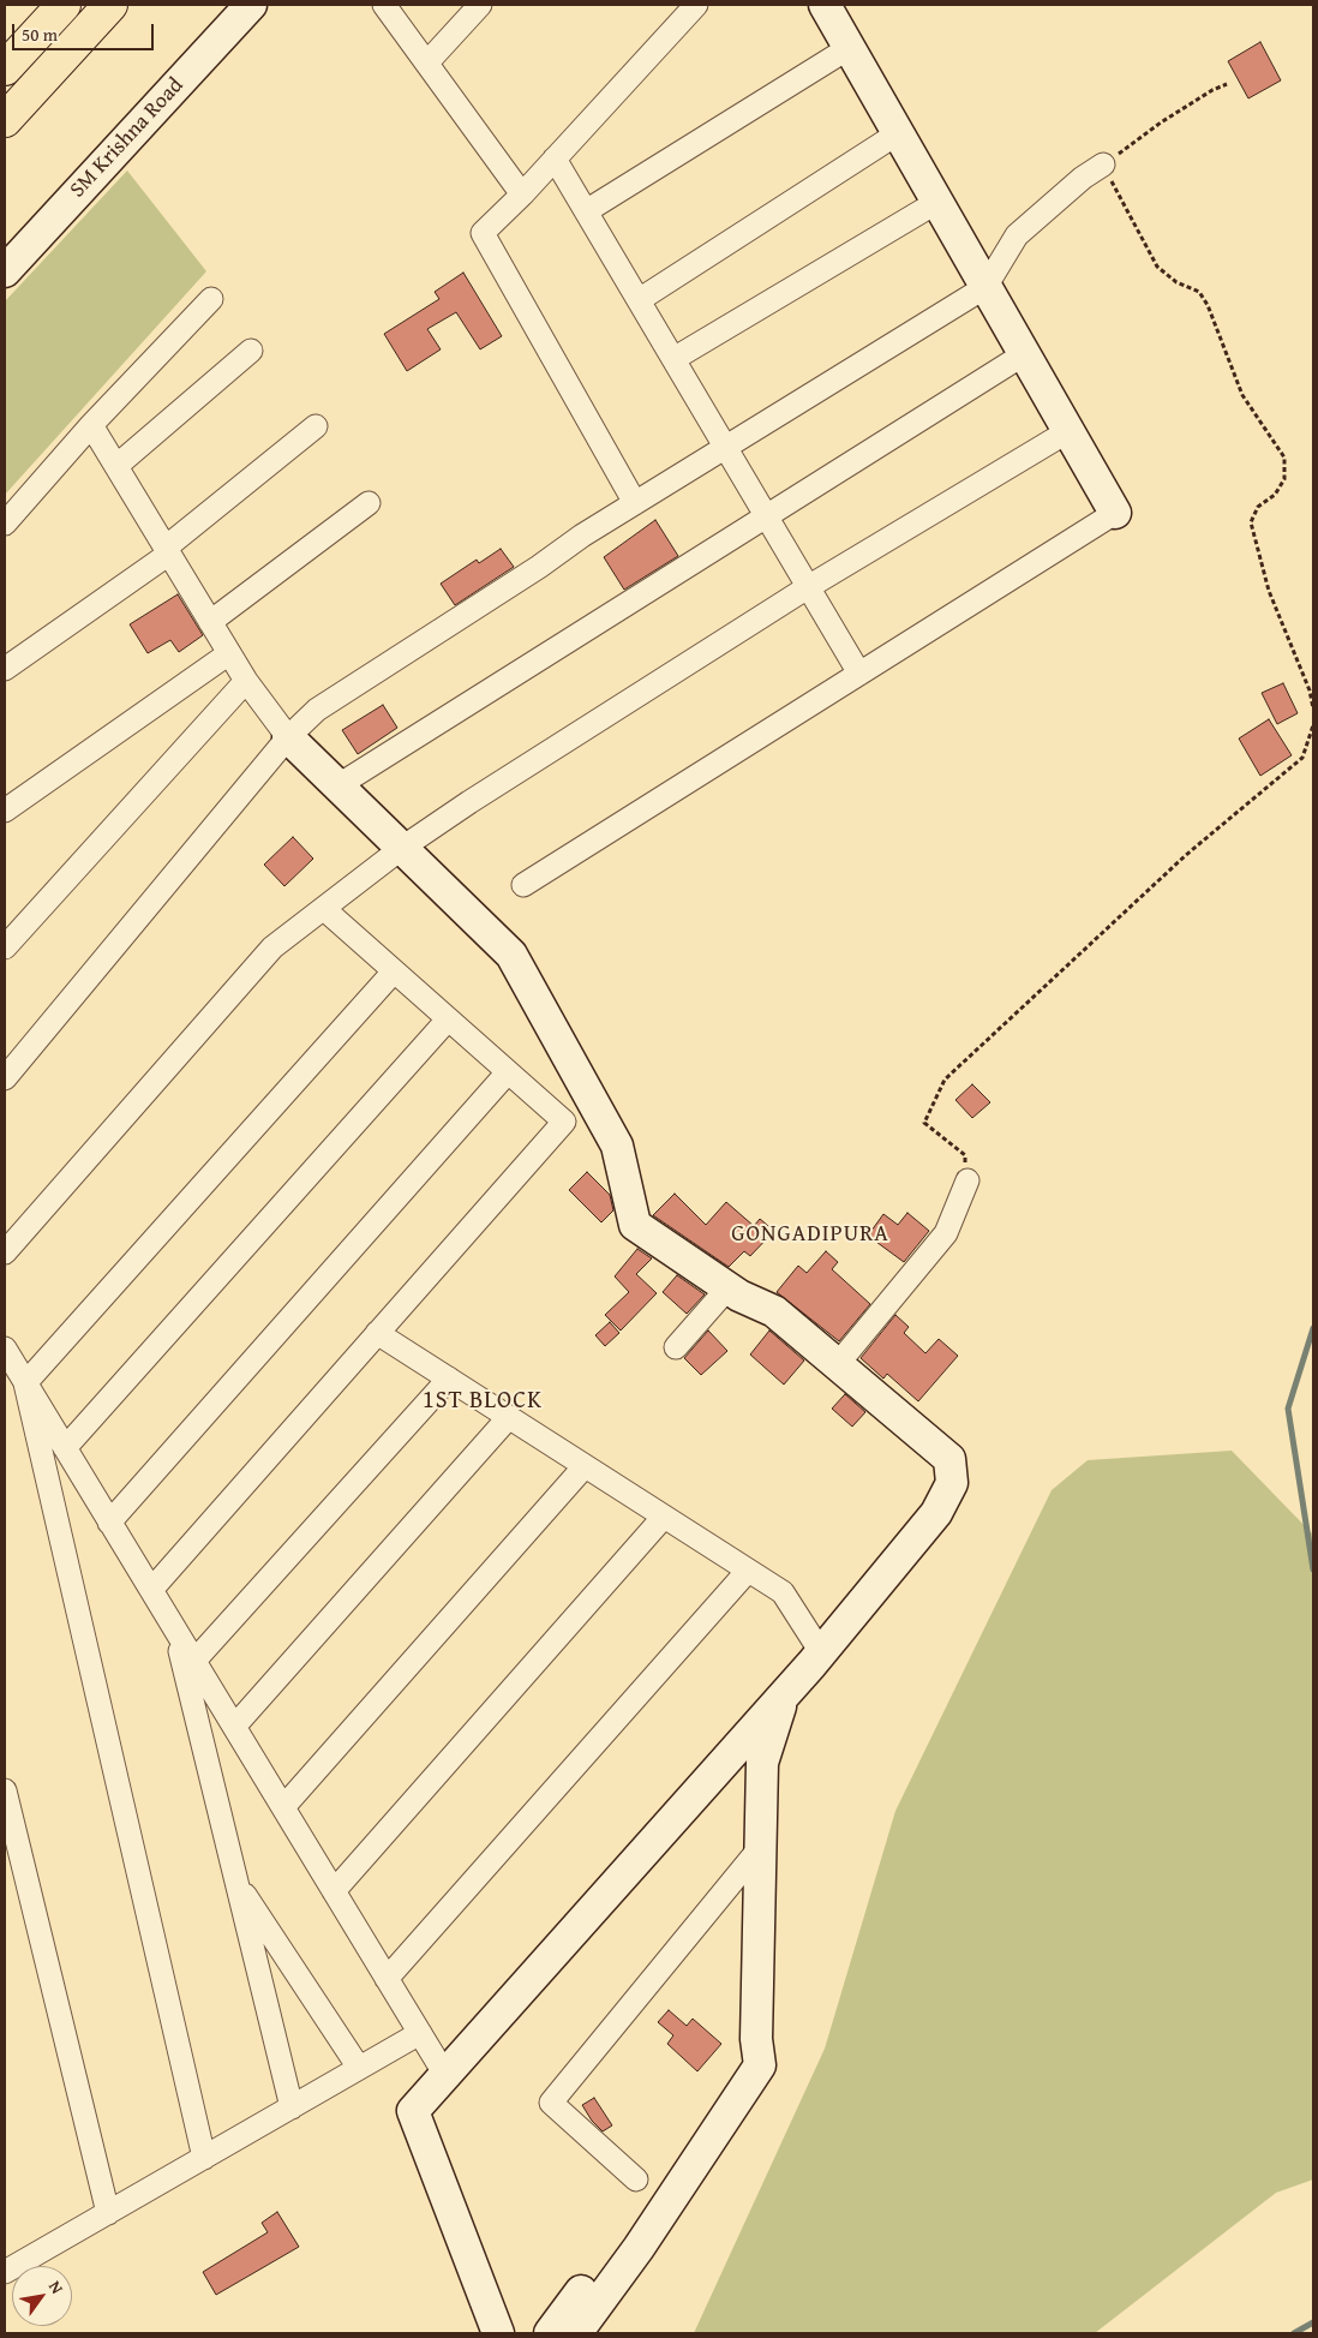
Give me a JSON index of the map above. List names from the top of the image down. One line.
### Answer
{"streets":{"street":["SM Krishna Road"]},"districts":["GONGADIPURA","1ST BLOCK"],"scale_bar":"50 m","north":"top right"}
